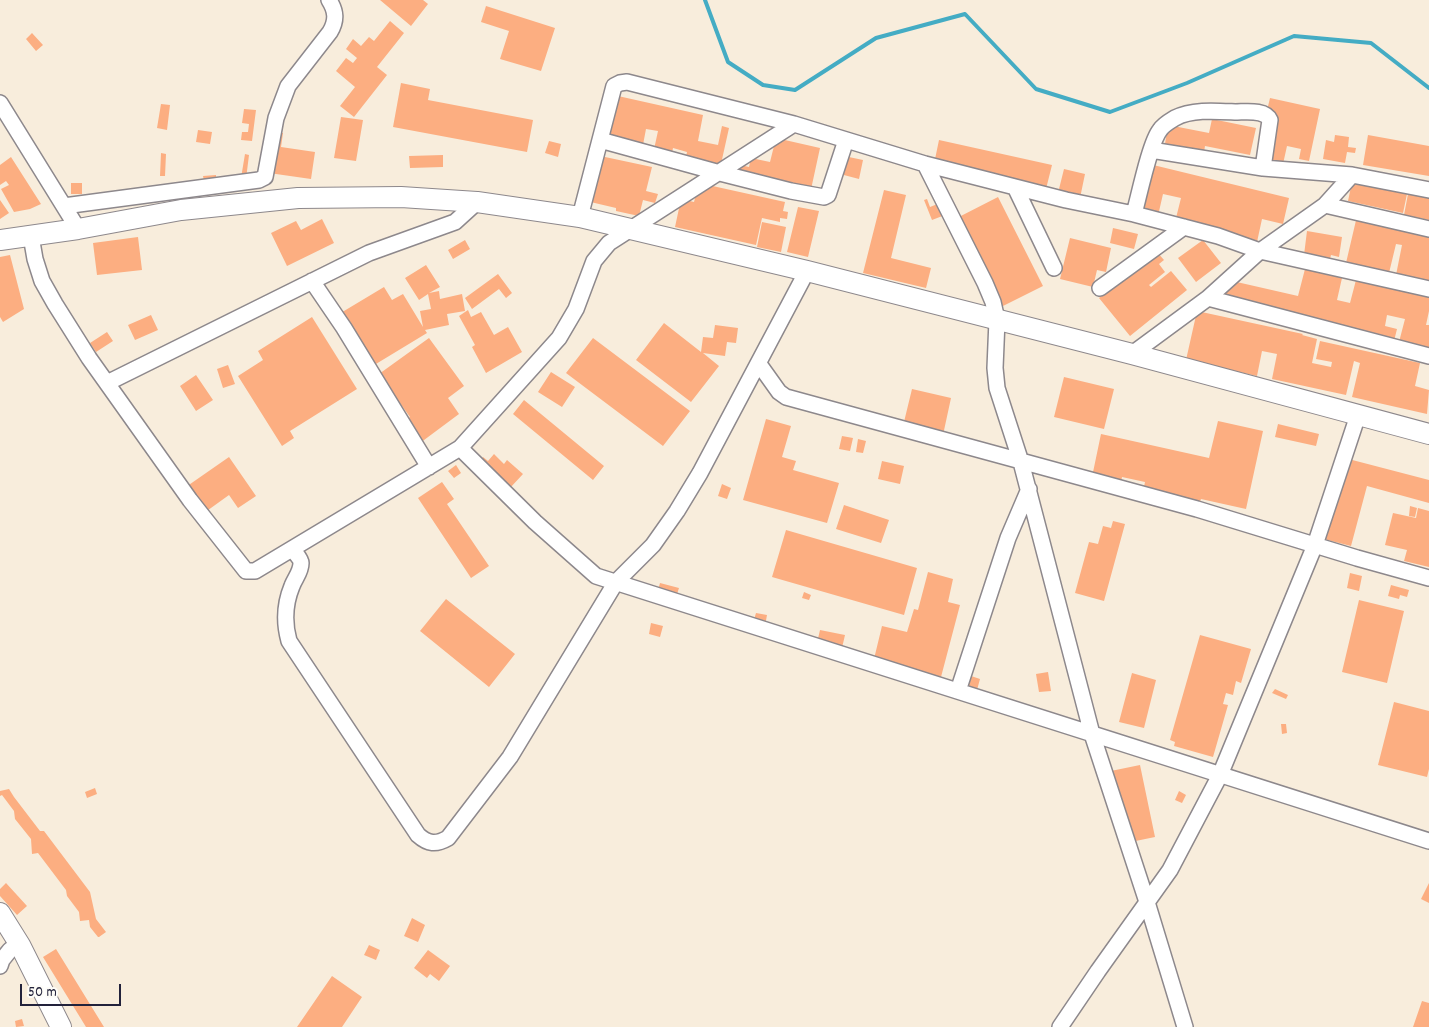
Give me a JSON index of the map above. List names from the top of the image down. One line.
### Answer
{"scale_bar":"50 m"}
